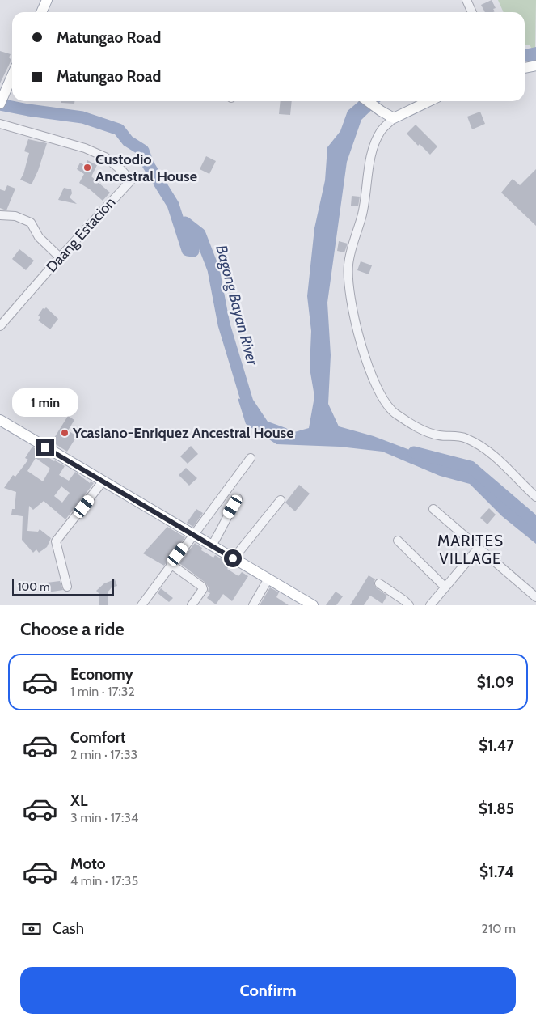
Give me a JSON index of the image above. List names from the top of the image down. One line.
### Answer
{"streets":{"street":["Daang Estacion"]},"districts":["MARITES VILLAGE"],"water":["Bagong Bayan River"],"places":["Custodio Ancestral House","Ycasiano-Enriquez Ancestral House"],"scale_bar":"100 m","page":{"banner":["Matungao Road","Matungao Road"],"bubble":"1 min","scale":"100 m","heading":"Choose a ride","list":[{"name":"Economy","note":"1 min · 17:32","value":"$1.09"},{"name":"Comfort","note":"2 min · 17:33","value":"$1.47"},{"name":"XL","note":"3 min · 17:34","value":"$1.85"},{"name":"Moto","note":"4 min · 17:35","value":"$1.74"}],"pay":["Cash","210 m"],"buttons":"Confirm"}}
